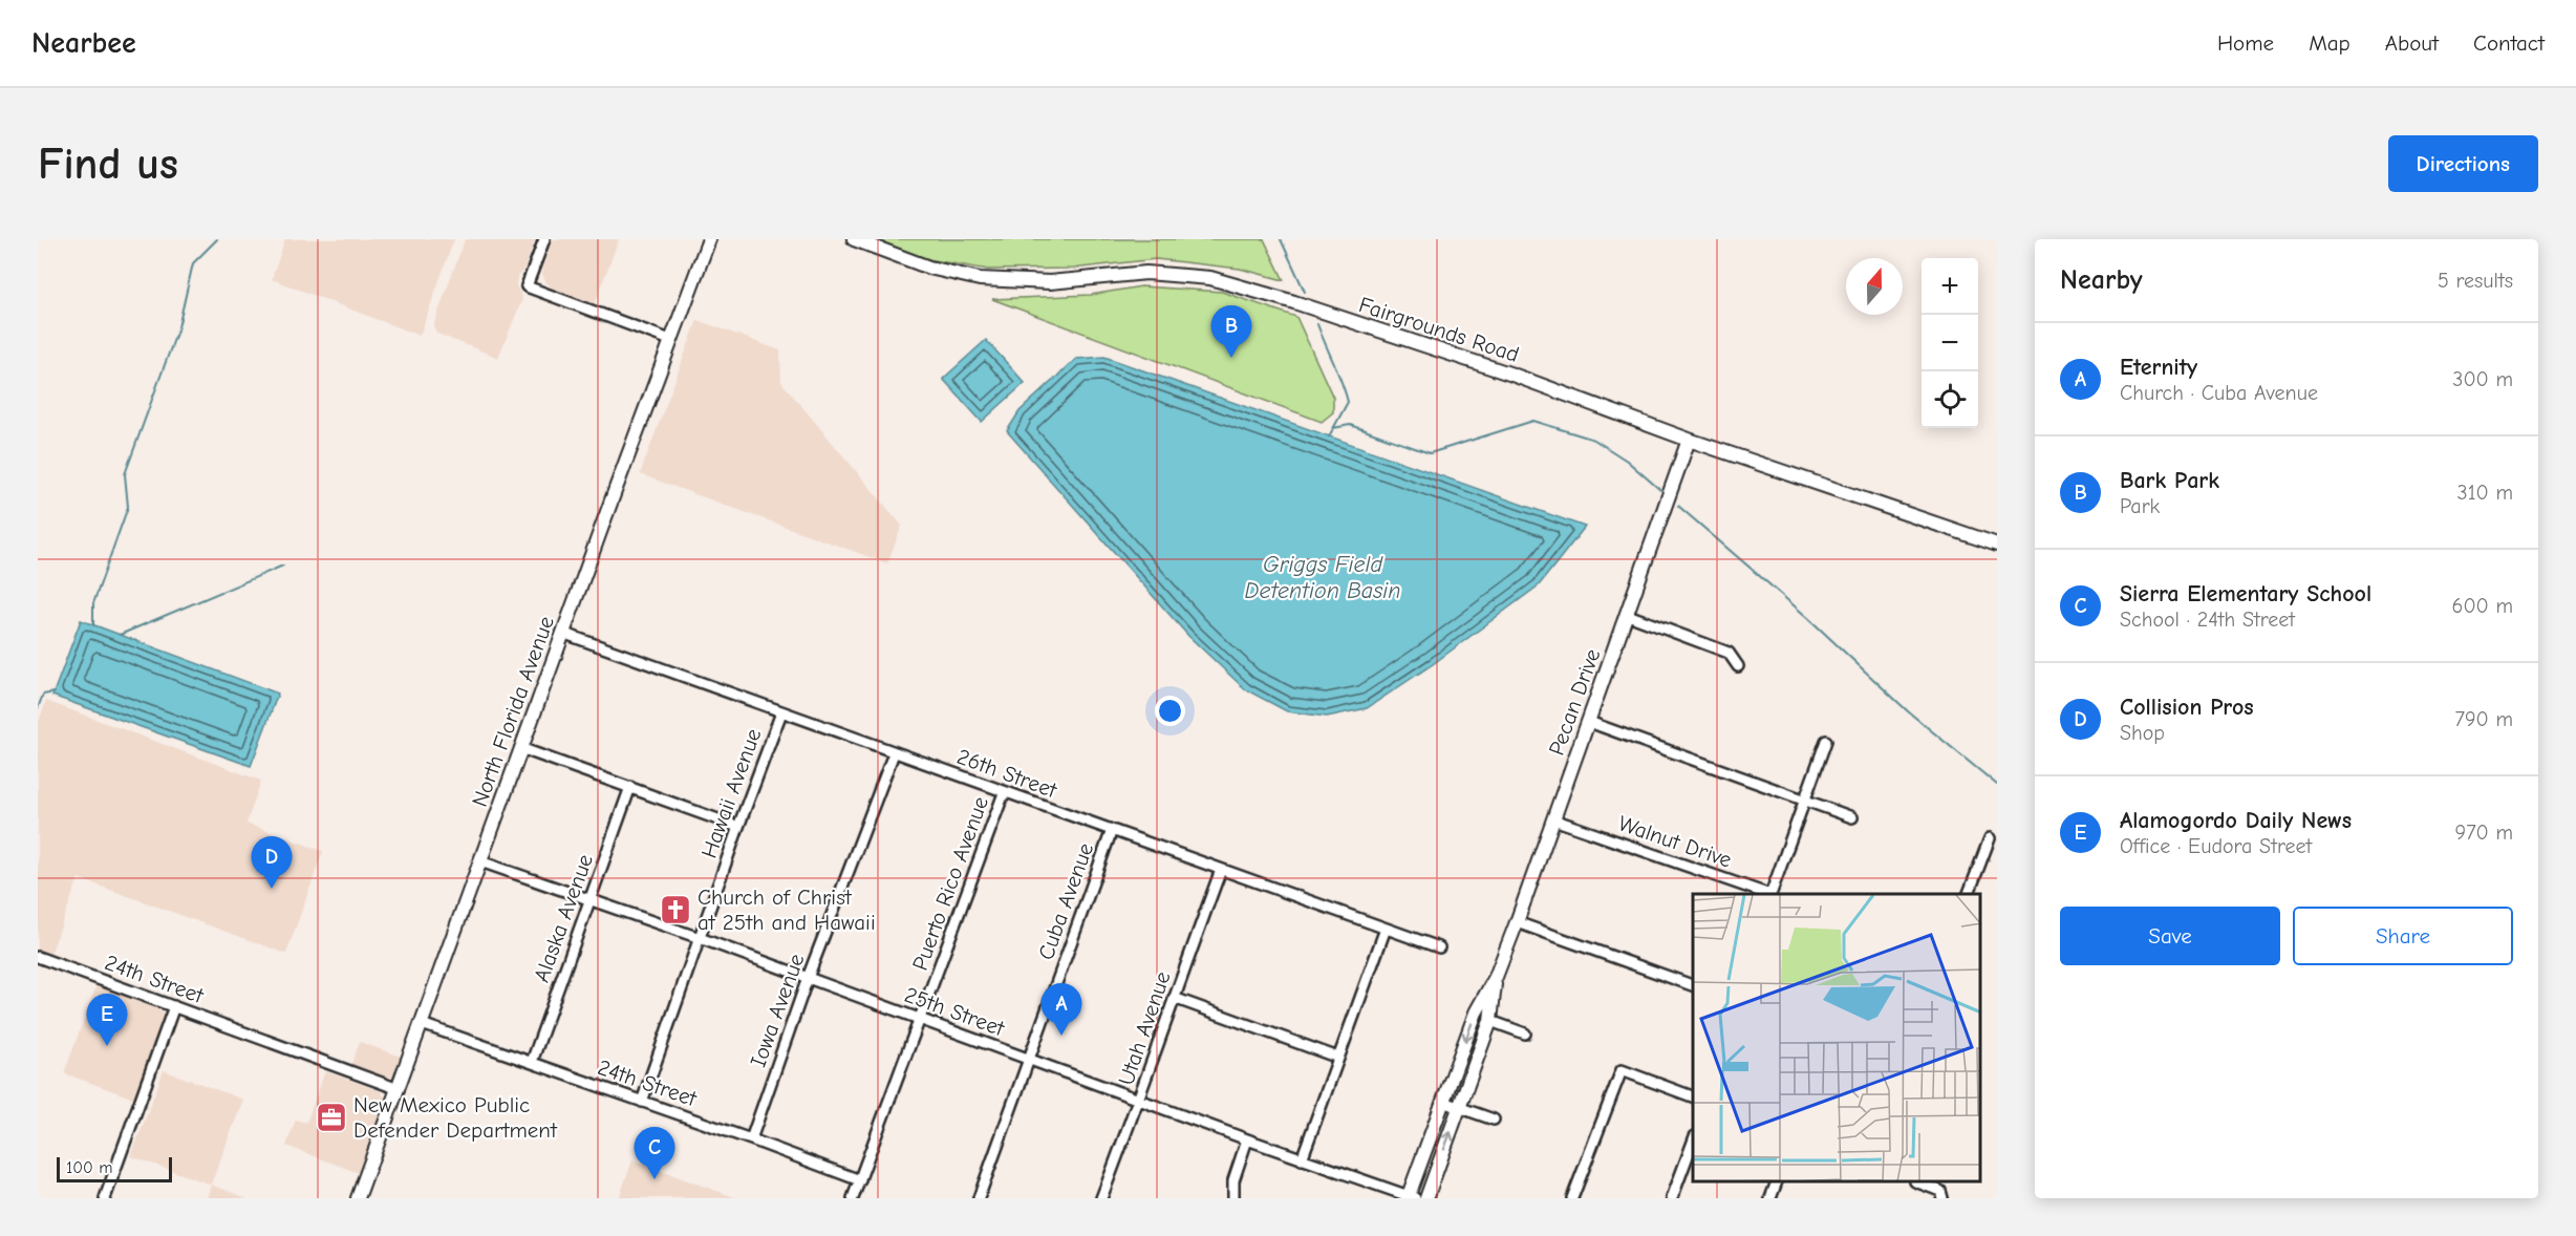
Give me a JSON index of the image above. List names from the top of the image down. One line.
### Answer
{"streets":{"main road":["Fairgrounds Road","Pecan Drive","North Florida Avenue"],"street":["26th Street","Hawaii Avenue","Walnut Drive","Puerto Rico Avenue","Cuba Avenue","Alaska Avenue","24th Street","Iowa Avenue","25th Street","Utah Avenue"]},"crossings":[["Fairgrounds Road","Pecan Drive"],["Pecan Drive","Walnut Drive"],["Pecan Drive","25th Street"],["North Florida Avenue","26th Street"],["North Florida Avenue","24th Street"],["North Florida Avenue","25th Street"],["26th Street","Hawaii Avenue"],["26th Street","Puerto Rico Avenue"],["26th Street","Cuba Avenue"],["26th Street","Iowa Avenue"],["26th Street","Utah Avenue"],["Hawaii Avenue","24th Street"],["Hawaii Avenue","25th Street"],["Puerto Rico Avenue","24th Street"],["Puerto Rico Avenue","25th Street"],["Cuba Avenue","25th Street"],["Alaska Avenue","24th Street"],["Alaska Avenue","25th Street"],["24th Street","Iowa Avenue"],["Iowa Avenue","25th Street"],["25th Street","Utah Avenue"]],"water":["Griggs Field Detention Basin"],"places":{"church":["Church of Christ at 25th and Hawaii"],"office":["New Mexico Public Defender Department"]},"scale_bar":"100 m","north":"top","page":{"header":"Nearbee","nav":["Home","Map","About","Contact"],"buttons":["Directions",["Save","Share"]],"title":"Find us","heading":["Nearby","5 results"],"map_buttons":["+","−"],"pins":["B","D","A","E","C"],"list":[{"mark":"A","name":"Eternity","note":"Church · Cuba Avenue","value":"300 m"},{"mark":"B","name":"Bark Park","note":"Park","value":"310 m"},{"mark":"C","name":"Sierra Elementary School","note":"School · 24th Street","value":"600 m"},{"mark":"D","name":"Collision Pros","note":"Shop","value":"790 m"},{"mark":"E","name":"Alamogordo Daily News","note":"Office · Eudora Street","value":"970 m"}],"scale":"100 m"}}
